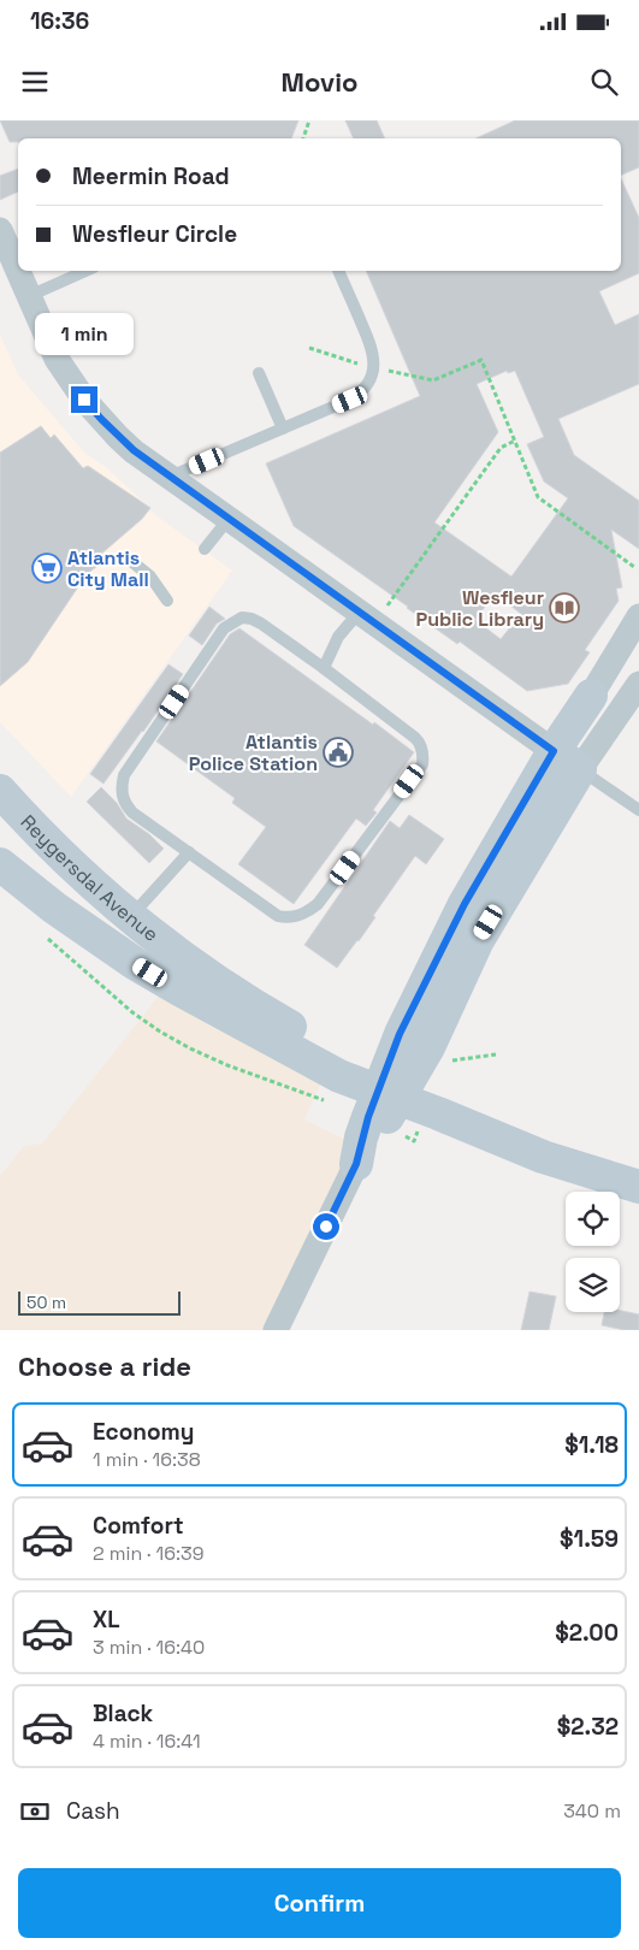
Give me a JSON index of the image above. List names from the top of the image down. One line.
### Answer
{"streets":{"main road":["Reygersdal Avenue"]},"places":{"supermarket":["Atlantis City Mall"],"library":["Wesfleur Public Library"],"public building":["Atlantis Police Station"]},"scale_bar":"50 m","page":{"status":"16:36","header":"Movio","banner":["Meermin Road","Wesfleur Circle"],"bubble":"1 min","scale":"50 m","heading":"Choose a ride","list":[{"name":"Economy","note":"1 min · 16:38","value":"$1.18"},{"name":"Comfort","note":"2 min · 16:39","value":"$1.59"},{"name":"XL","note":"3 min · 16:40","value":"$2.00"},{"name":"Black","note":"4 min · 16:41","value":"$2.32"}],"pay":["Cash","340 m"],"buttons":"Confirm"}}
